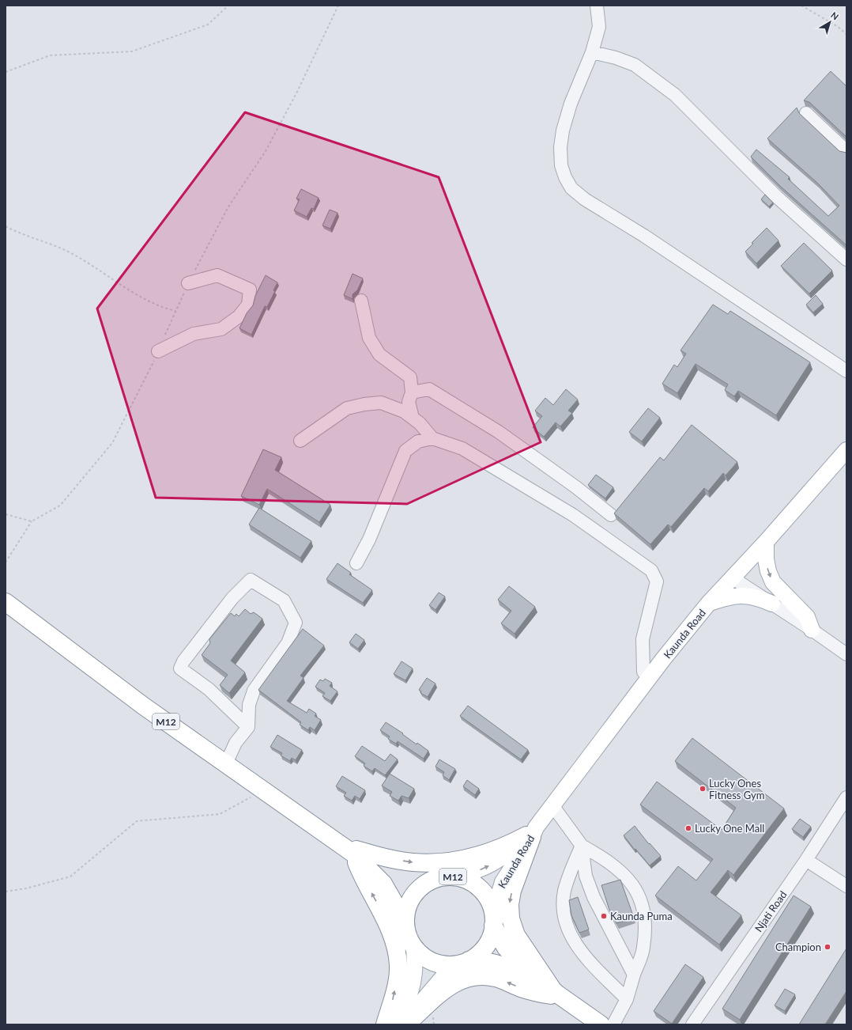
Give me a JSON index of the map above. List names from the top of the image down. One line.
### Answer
{"streets":{"highway":["M12"],"main road":["Kaunda Road"],"street":["Njati Road"]},"crossings":[["Kaunda Road","M12"]],"places":["Lucky Ones Fitness Gym","Lucky One Mall","Kaunda Puma","Champion"],"north":"top right"}
